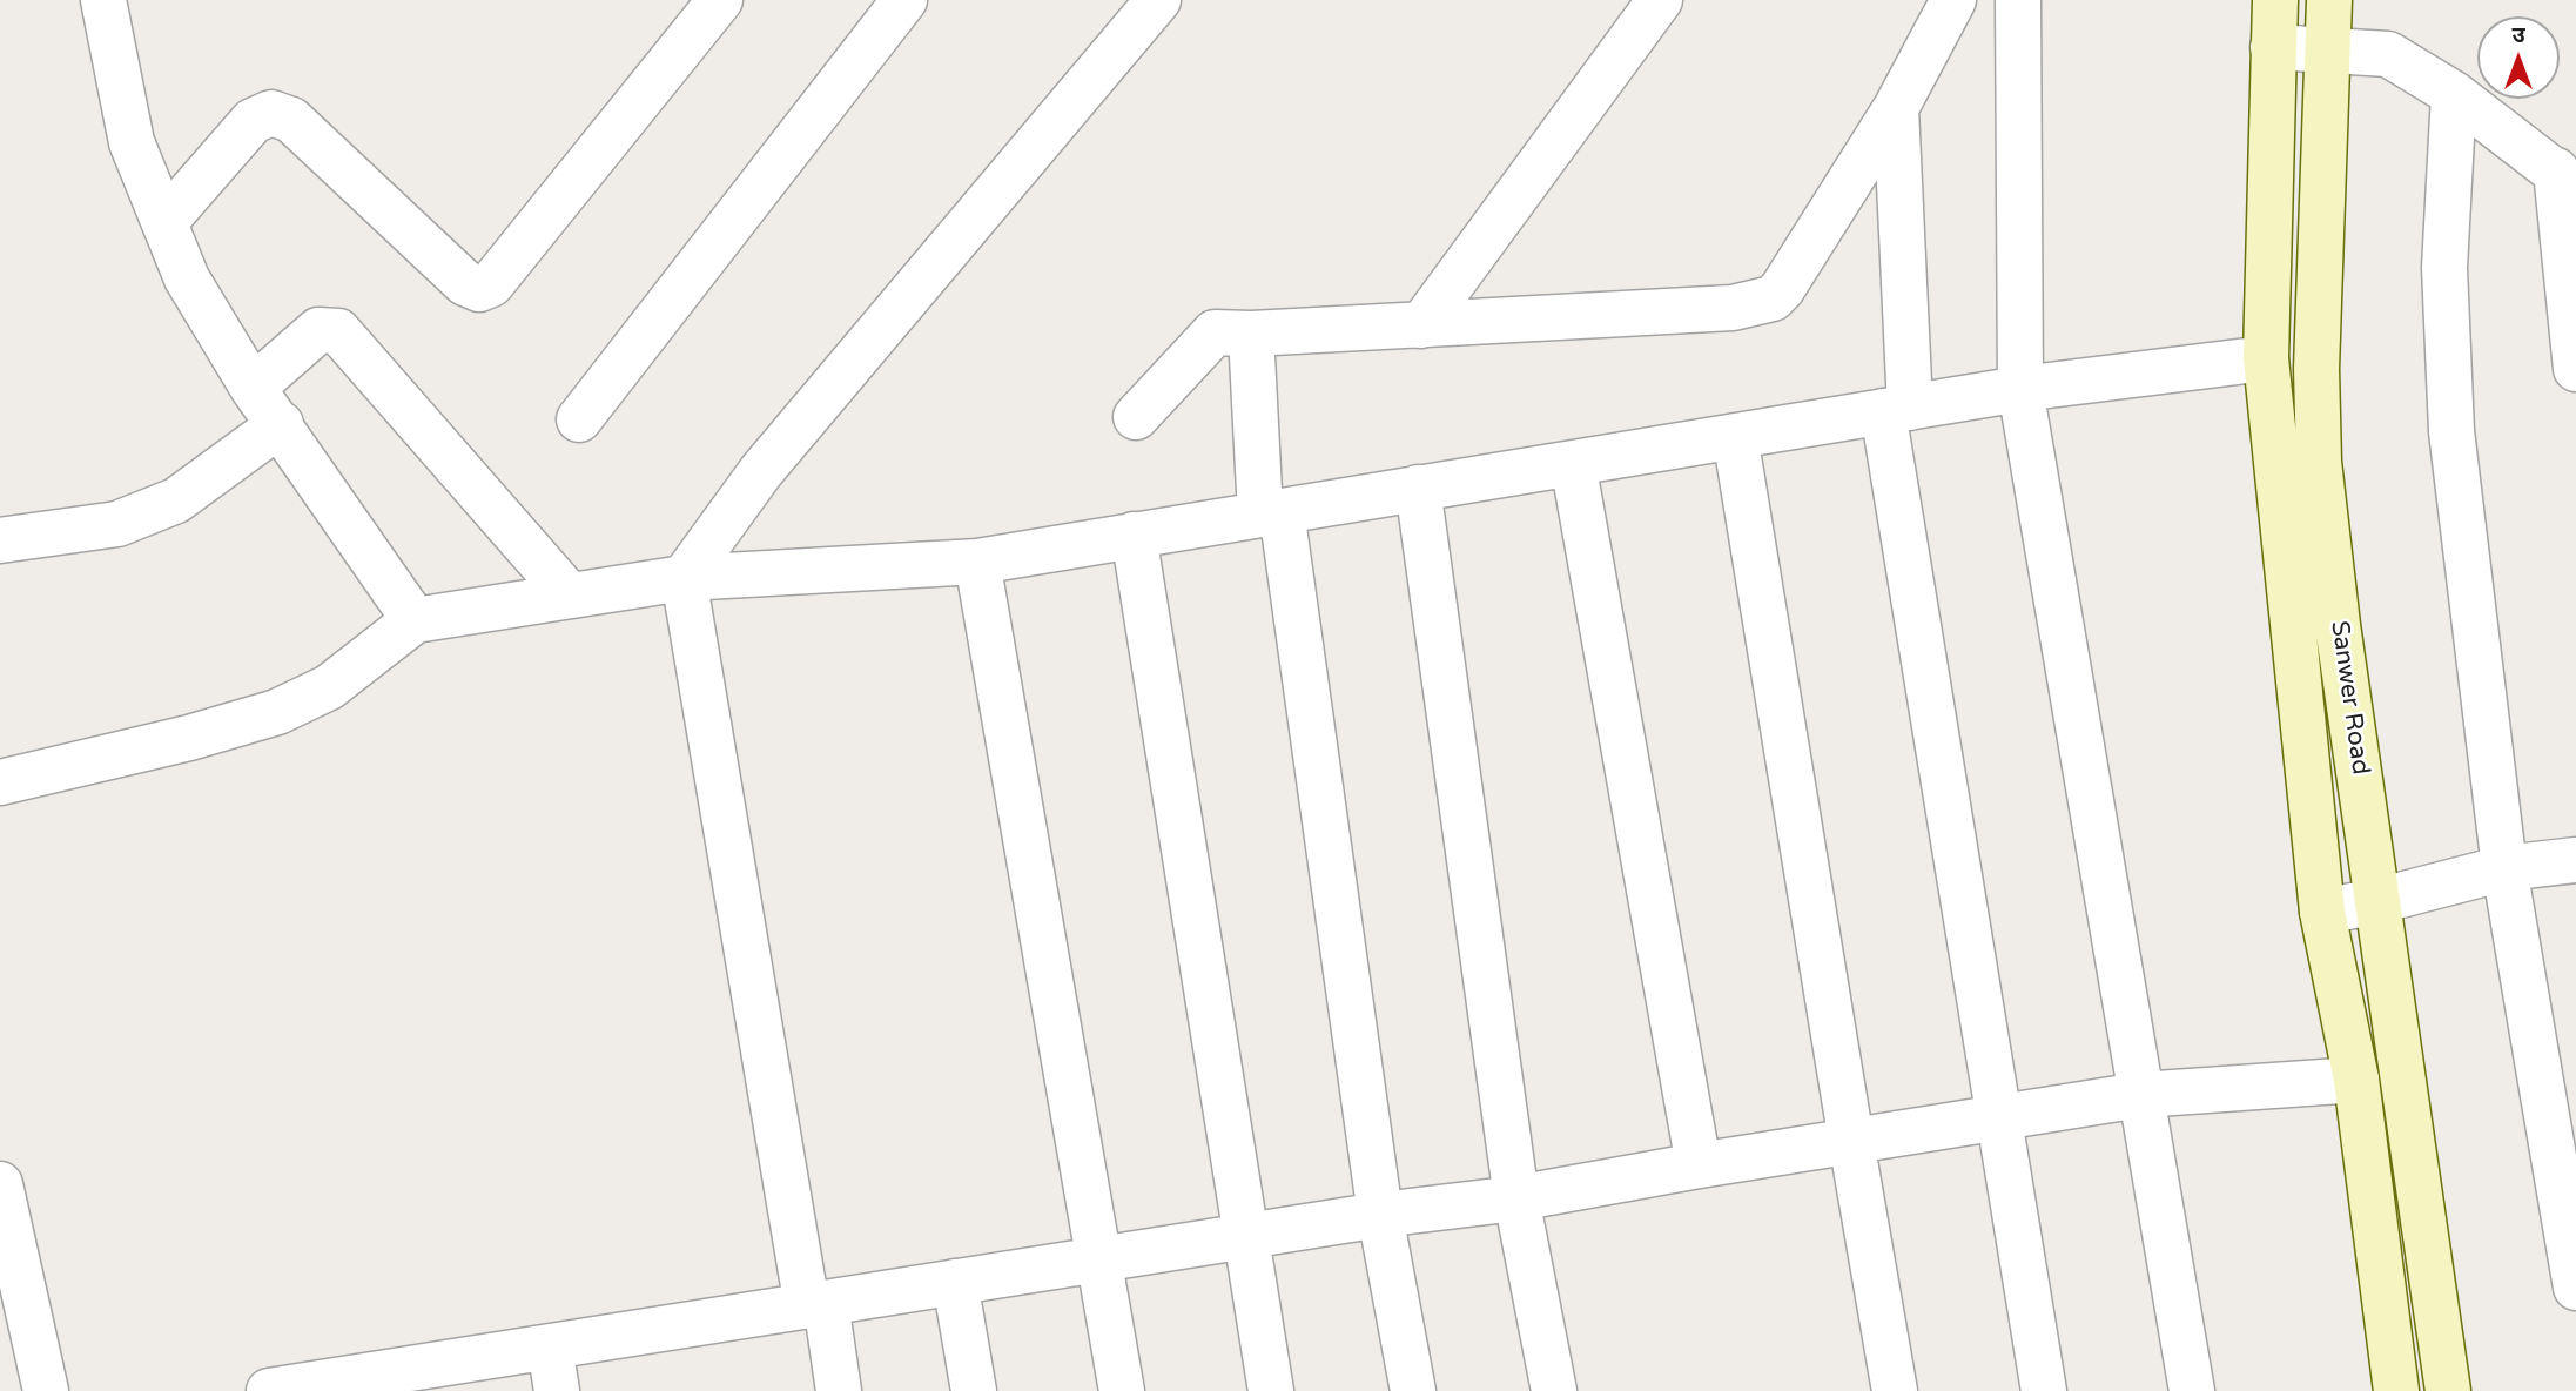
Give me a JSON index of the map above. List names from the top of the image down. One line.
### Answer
{"streets":{"street":["Sanwer Road"]},"north":"top"}
